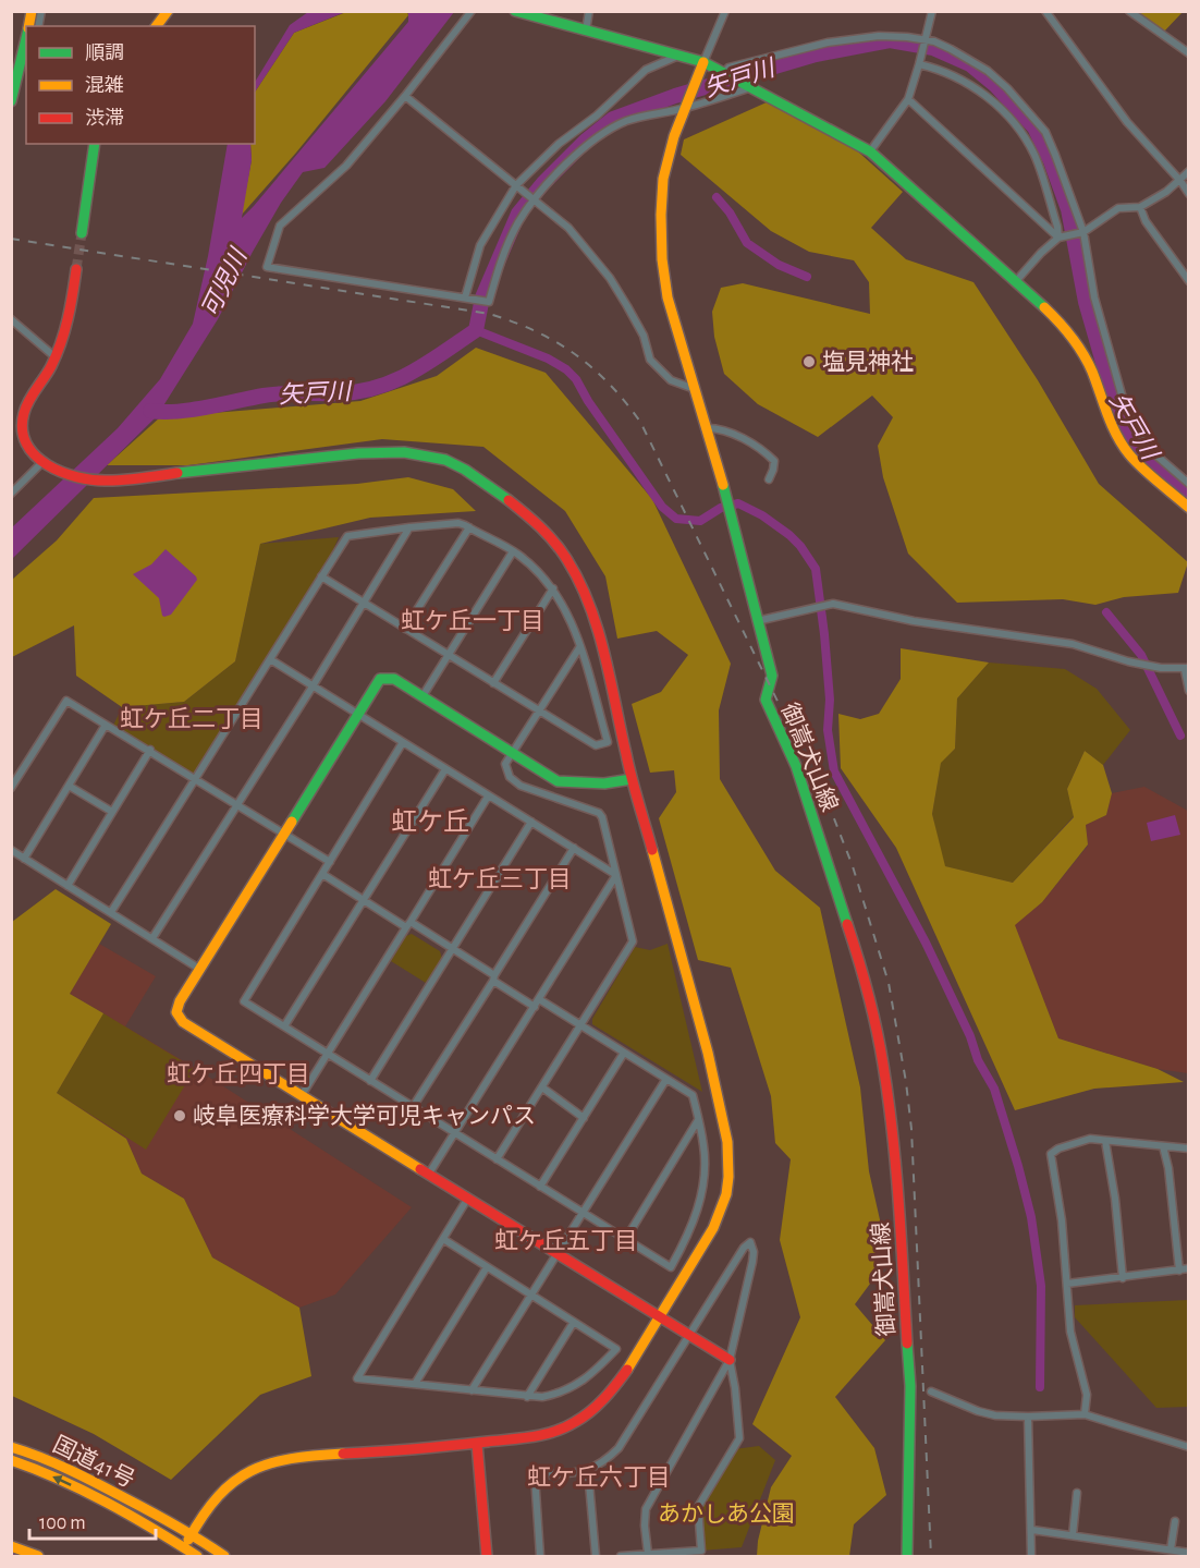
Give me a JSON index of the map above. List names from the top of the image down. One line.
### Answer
{"streets":{"main road":["御嵩犬山線","国道41号"]},"districts":["虹ケ丘一丁目","虹ケ丘二丁目","虹ケ丘","虹ケ丘三丁目","虹ケ丘四丁目","虹ケ丘五丁目","虹ケ丘六丁目"],"water":["矢戸川","可児川"],"parks":["あかしあ公園"],"places":["塩見神社","岐阜医療科学大学可児キャンパス"],"legend":["順調","混雑","渋滞"],"scale_bar":"100 m"}
